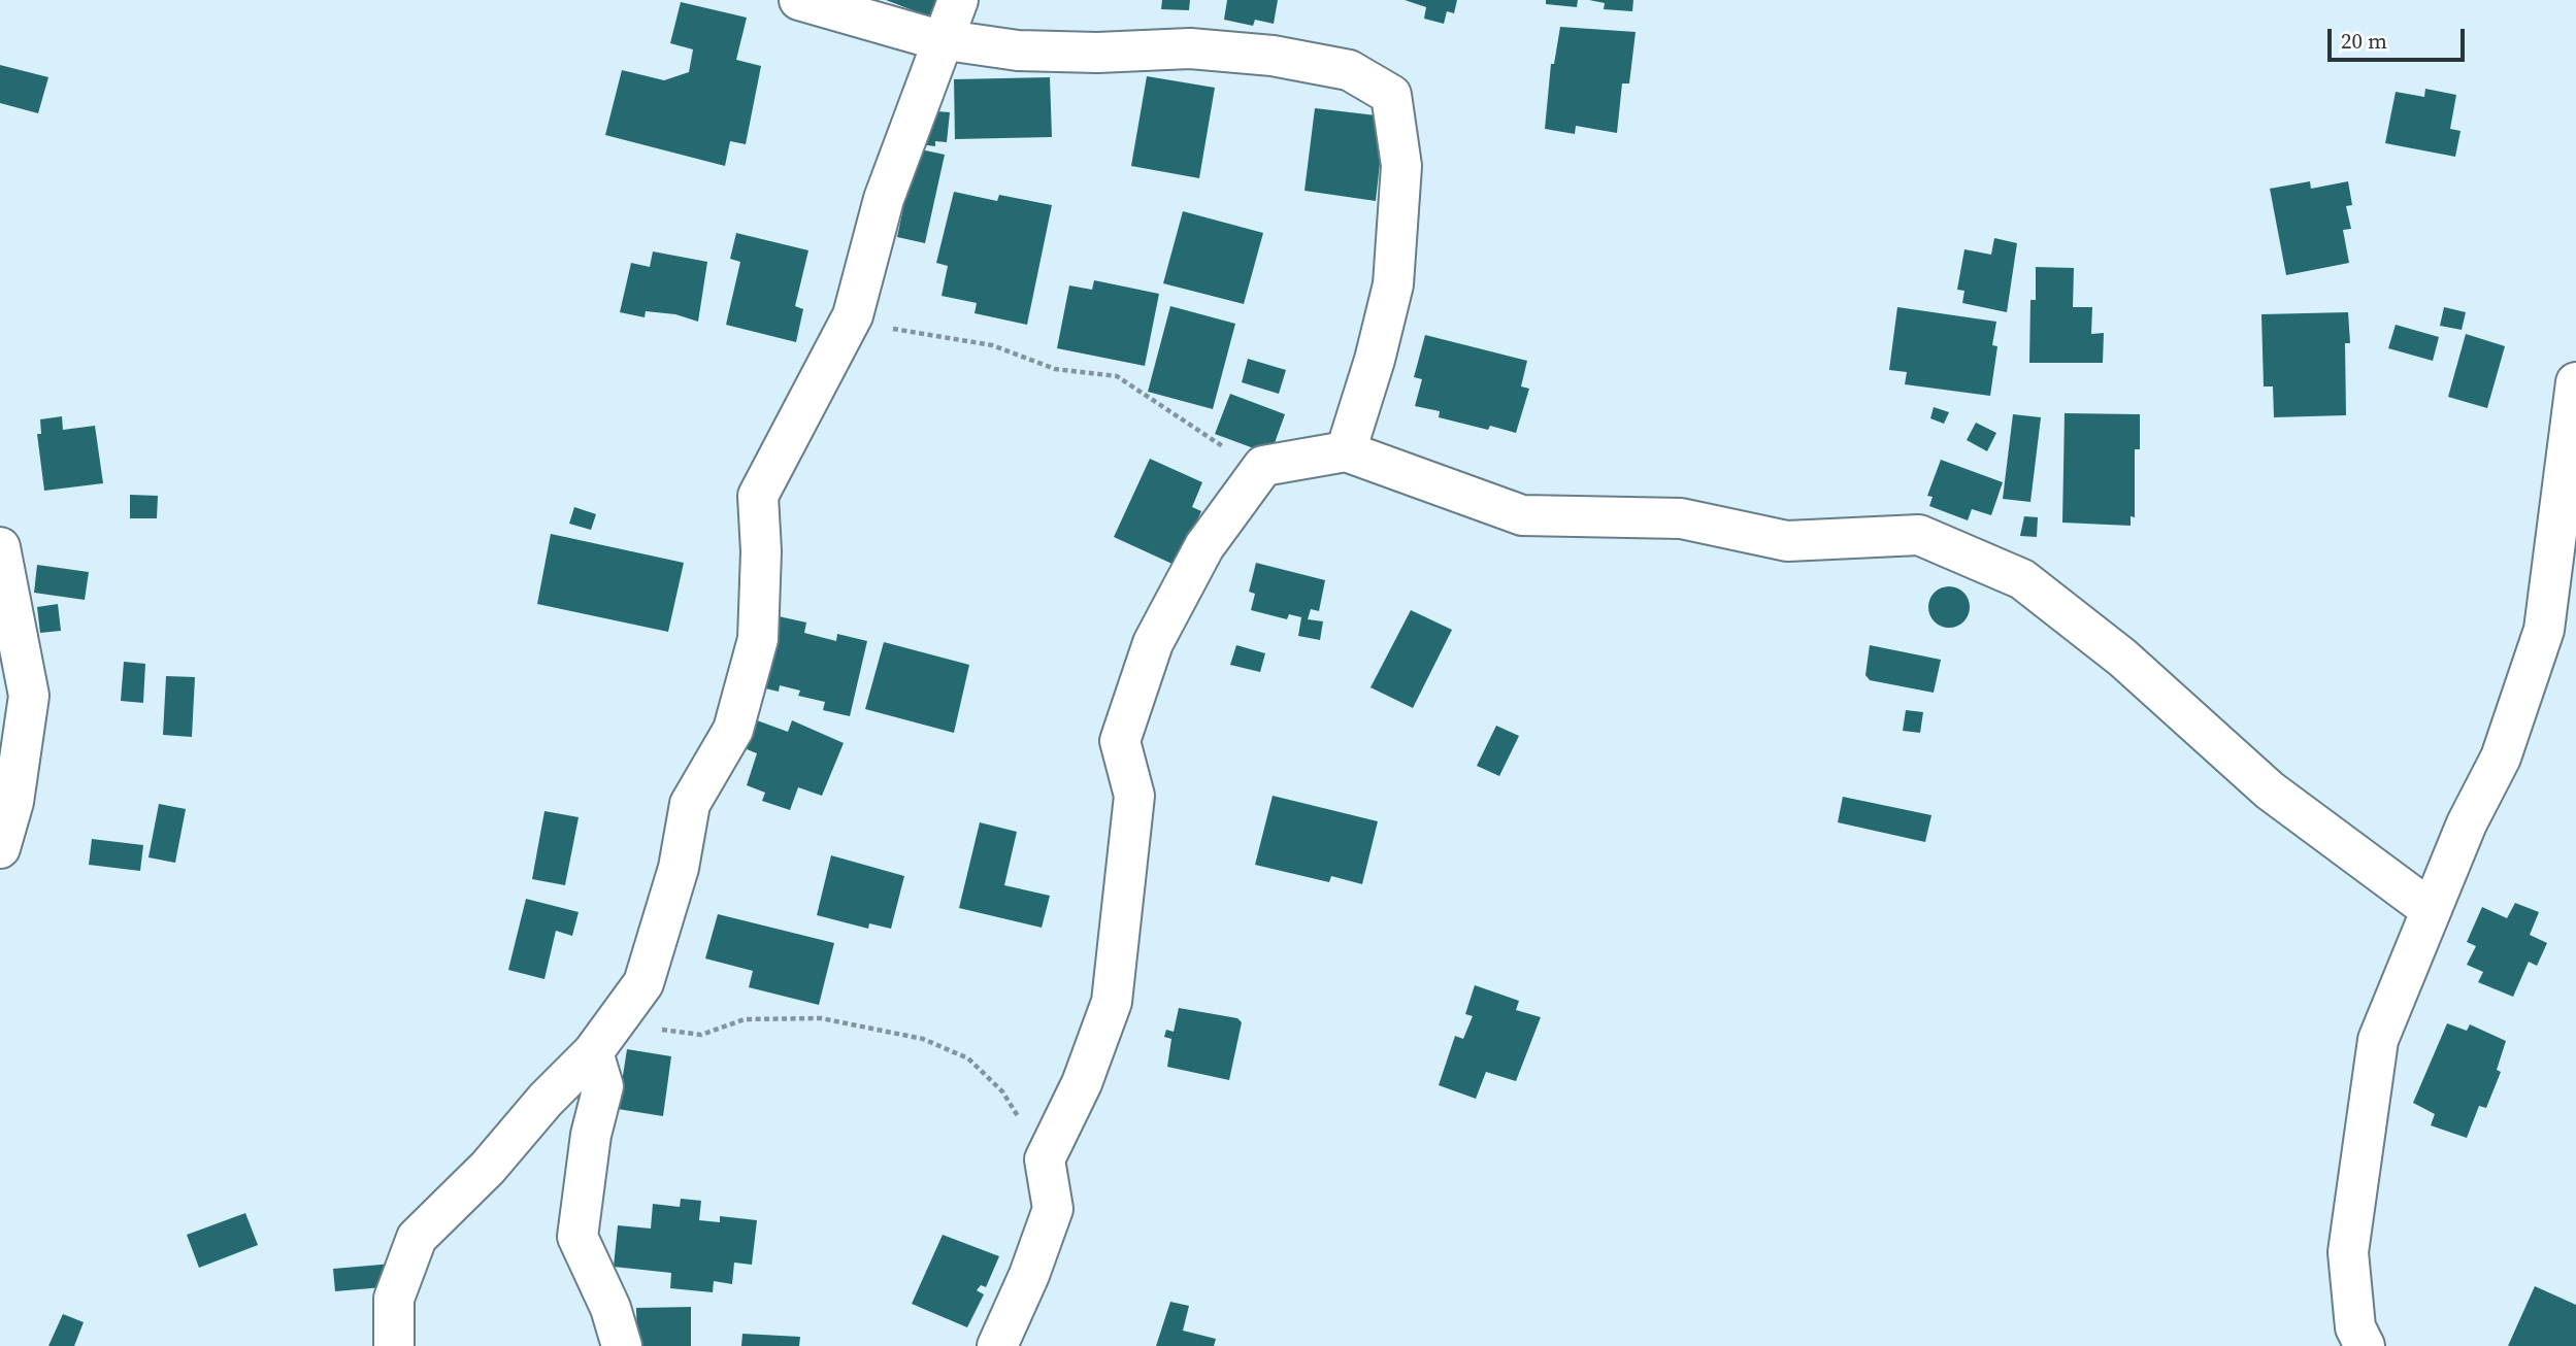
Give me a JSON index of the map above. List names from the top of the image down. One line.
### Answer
{"scale_bar":"20 m"}
